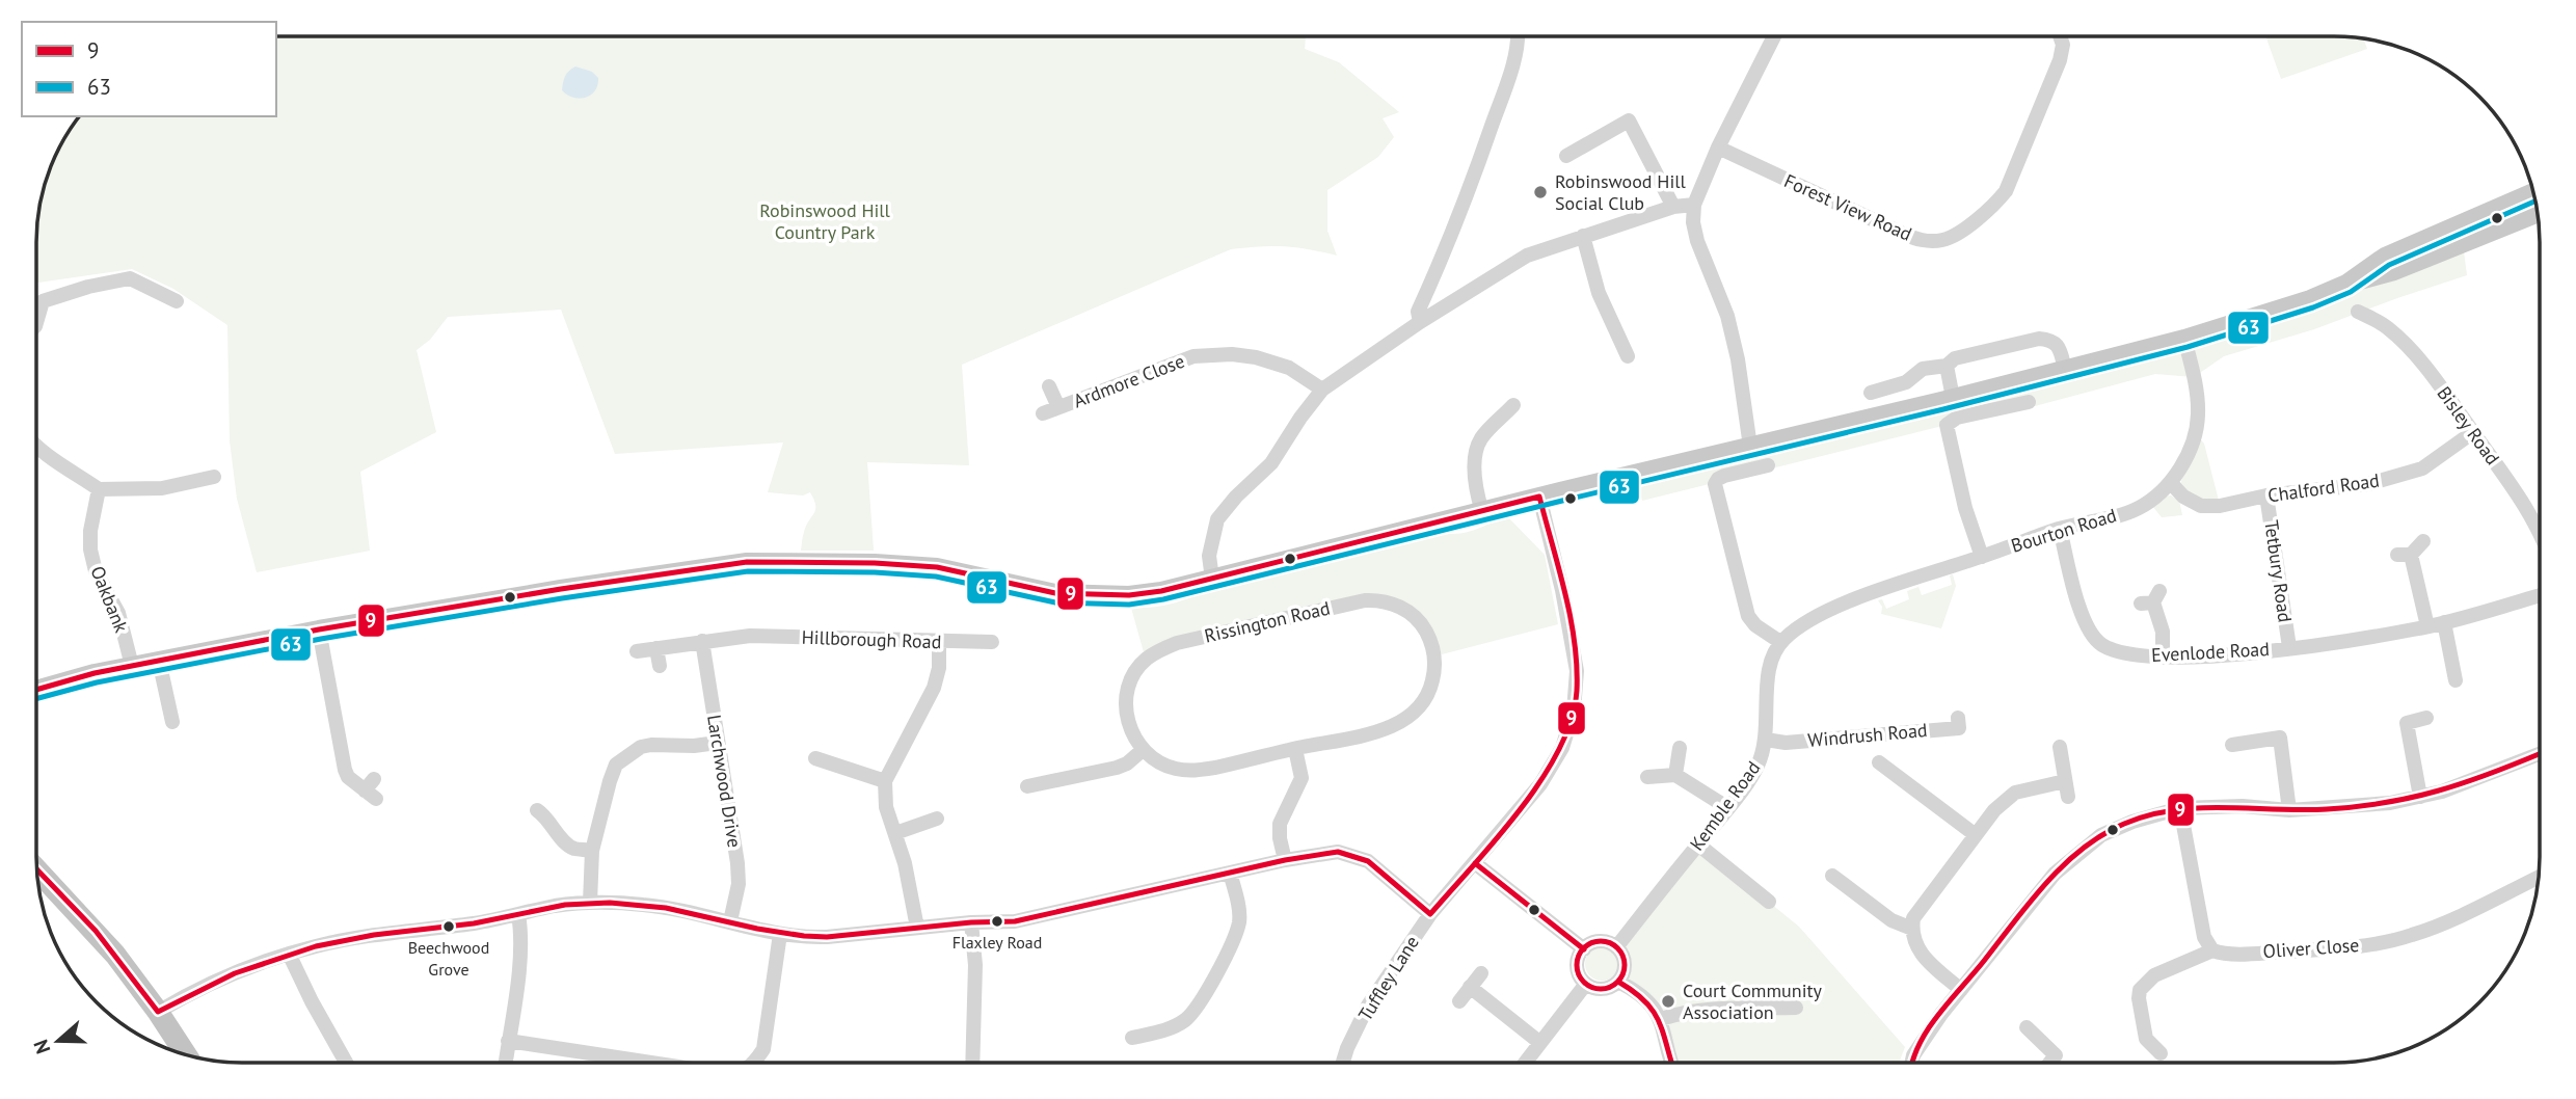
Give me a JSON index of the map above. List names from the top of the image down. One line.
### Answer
{"streets":{"street":["Forest View Road","Ardmore Close","Bisley Road","Chalford Road","Bourton Road","Tetbury Road","Oakbank","Rissington Road","Hillborough Road","Evenlode Road","Windrush Road","Larchwood Drive","Kemble Road","Oliver Close","Tuffley Lane"]},"crossings":[["Bisley Road","Chalford Road"],["Chalford Road","Bourton Road"],["Chalford Road","Tetbury Road"],["Bourton Road","Evenlode Road"],["Bourton Road","Kemble Road"],["Tetbury Road","Evenlode Road"],["Hillborough Road","Larchwood Drive"],["Windrush Road","Kemble Road"]],"parks":["Robinswood Hill Country Park"],"places":["Robinswood Hill Social Club","Flaxley Road","Beechwood Grove","Court Community Association"],"lines":["transit line 63","transit line 9"],"legend":["9","63"],"north":"left"}
